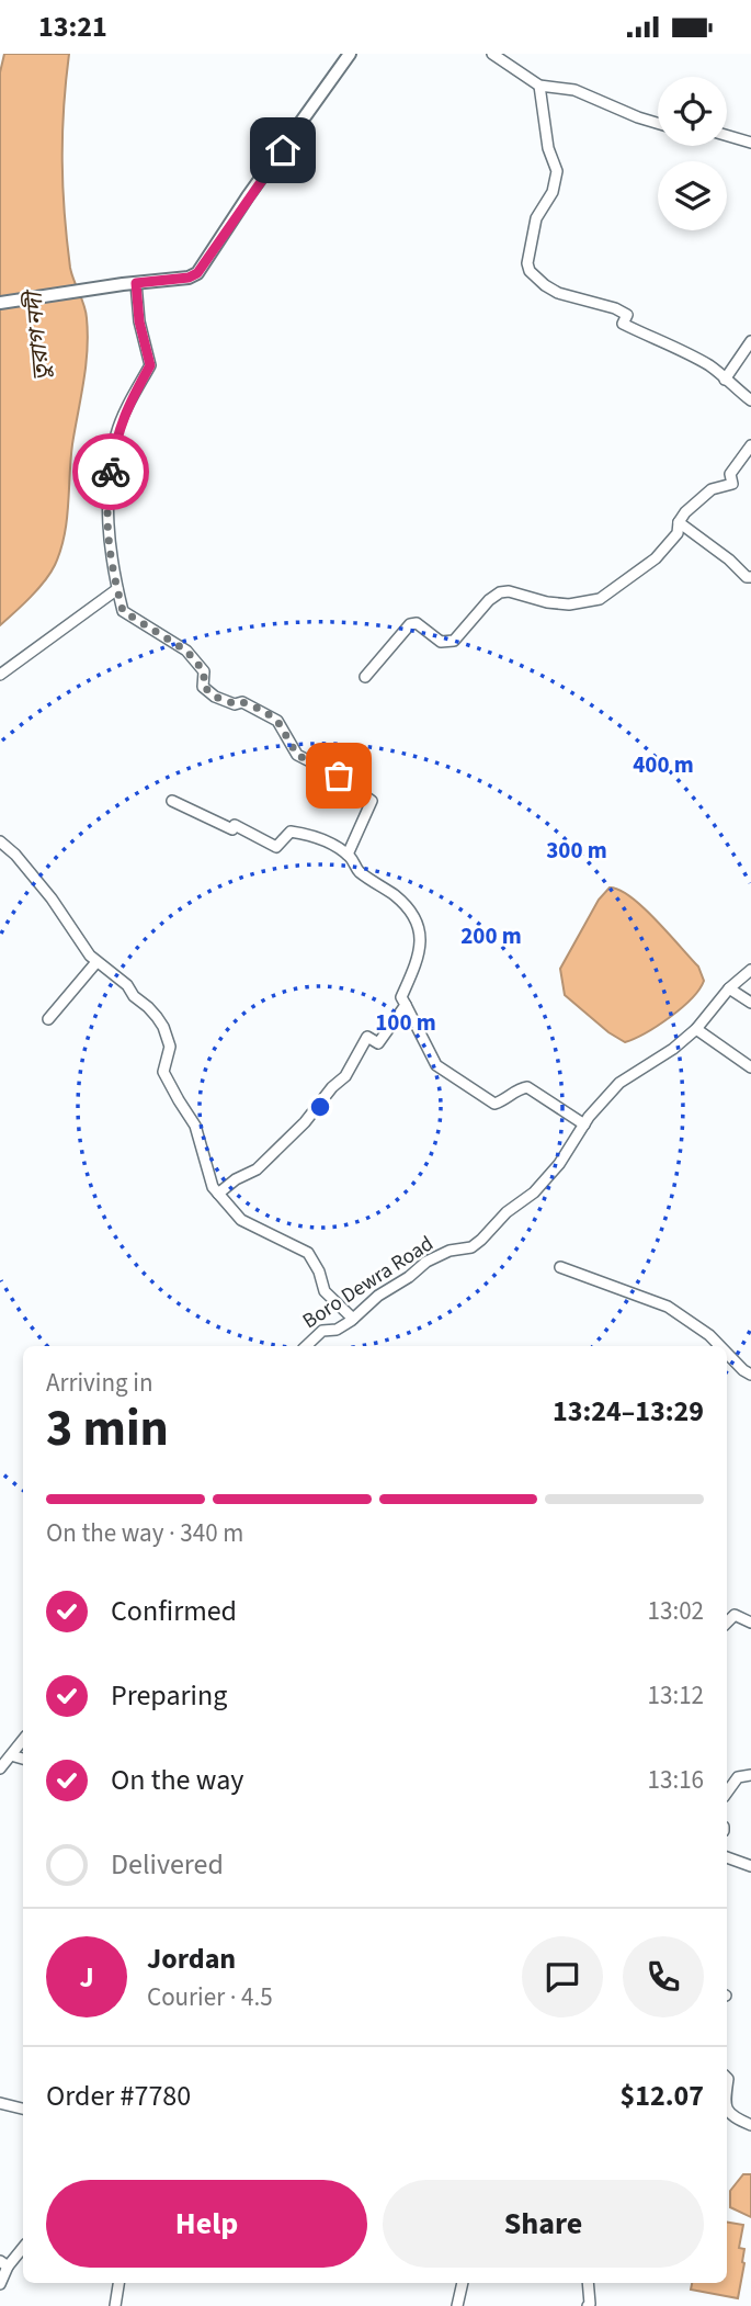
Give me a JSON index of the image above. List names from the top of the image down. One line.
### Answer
{"streets":{"street":["Boro Dewra Road"]},"water":["তুরাগ নদী"],"page":{"status":"13:21","heading":["3 min","Arriving in","13:24–13:29"],"panel":["Jordan","Courier · 4.5","Order #7780","$12.07"],"bar":"On the way · 340 m","list":[["Confirmed","13:02"],["Preparing","13:12"],["On the way","13:16"],"Delivered"],"round":"J","buttons":["Help","Share"]},"rings":["400 m","300 m","200 m","100 m"]}
